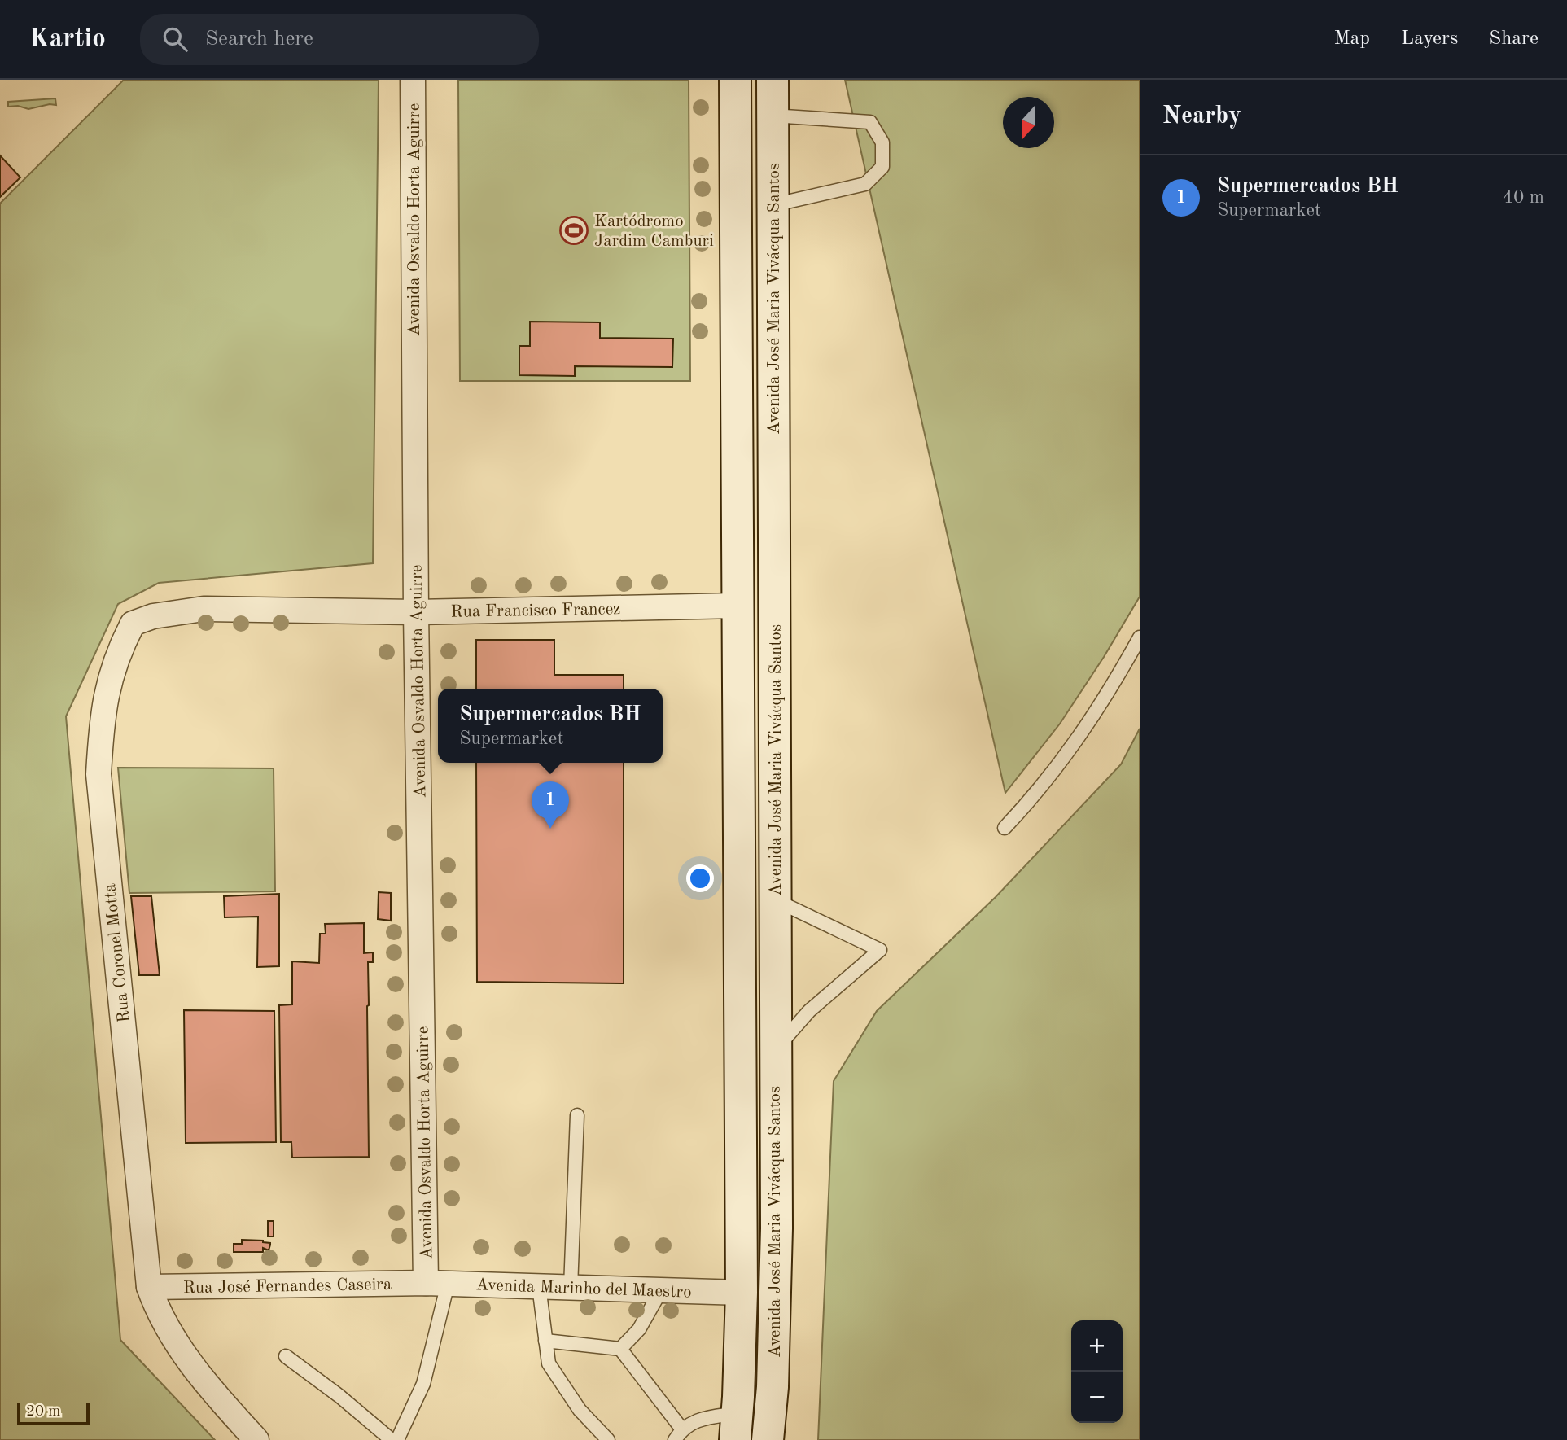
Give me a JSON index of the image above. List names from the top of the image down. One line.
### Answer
{"streets":{"main road":["Avenida José Maria Vivácqua Santos"],"street":["Avenida Osvaldo Horta Aguirre","Rua Francisco Francez","Rua Coronel Motta","Rua José Fernandes Caseira","Avenida Marinho del Maestro"]},"crossings":[["Avenida Osvaldo Horta Aguirre","Rua Francisco Francez"],["Avenida Osvaldo Horta Aguirre","Rua José Fernandes Caseira"],["Avenida Osvaldo Horta Aguirre","Avenida Marinho del Maestro"],["Avenida José Maria Vivácqua Santos","Rua Francisco Francez"],["Avenida José Maria Vivácqua Santos","Avenida Marinho del Maestro"],["Rua Francisco Francez","Rua Coronel Motta"],["Rua Coronel Motta","Rua José Fernandes Caseira"],["Rua José Fernandes Caseira","Avenida Marinho del Maestro"]],"places":{"sports":["Kartódromo Jardim Camburi"]},"scale_bar":"20 m","north":"bottom","page":{"header":"Kartio","search":"Search here","nav":["Map","Layers","Share"],"heading":"Nearby","list":[{"mark":"1","name":"Supermercados BH","note":"Supermarket","value":"40 m"}],"popup":["Supermercados BH","Supermarket"],"pins":"1","map_buttons":["+","−"],"scale":"20 m"}}
